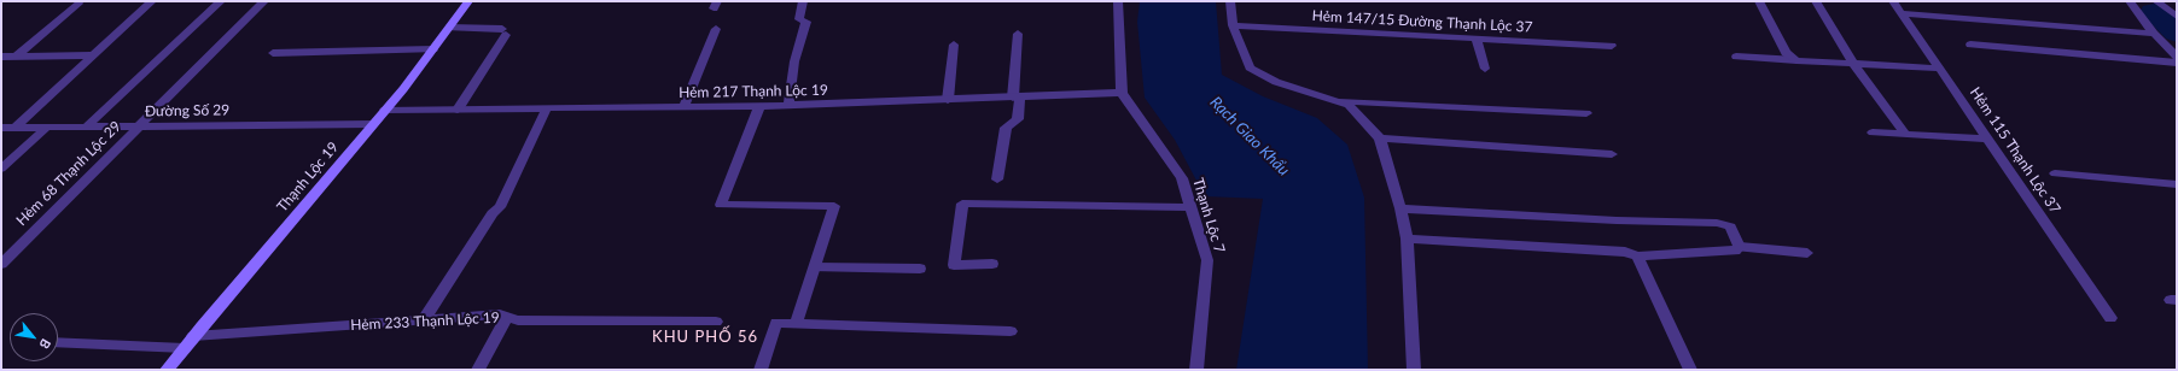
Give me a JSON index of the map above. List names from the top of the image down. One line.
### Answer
{"streets":{"street":["Hẻm 147/15 Đường Thạnh Lộc 37","Hẻm 217 Thạnh Lộc 19","Đường Số 29","Hẻm 115 Thạnh Lộc 37","Hẻm 68 Thạnh Lộc 29","Thạnh Lộc 19","Thạnh Lộc 7","Hẻm 233 Thạnh Lộc 19"]},"crossings":[["Hẻm 217 Thạnh Lộc 19","Thạnh Lộc 19"],["Hẻm 217 Thạnh Lộc 19","Thạnh Lộc 7"],["Đường Số 29","Hẻm 68 Thạnh Lộc 29"],["Đường Số 29","Thạnh Lộc 19"],["Thạnh Lộc 19","Hẻm 233 Thạnh Lộc 19"]],"districts":["KHU PHỐ 56"],"water":["Rạch Giao Khẩu"],"north":"bottom right"}
